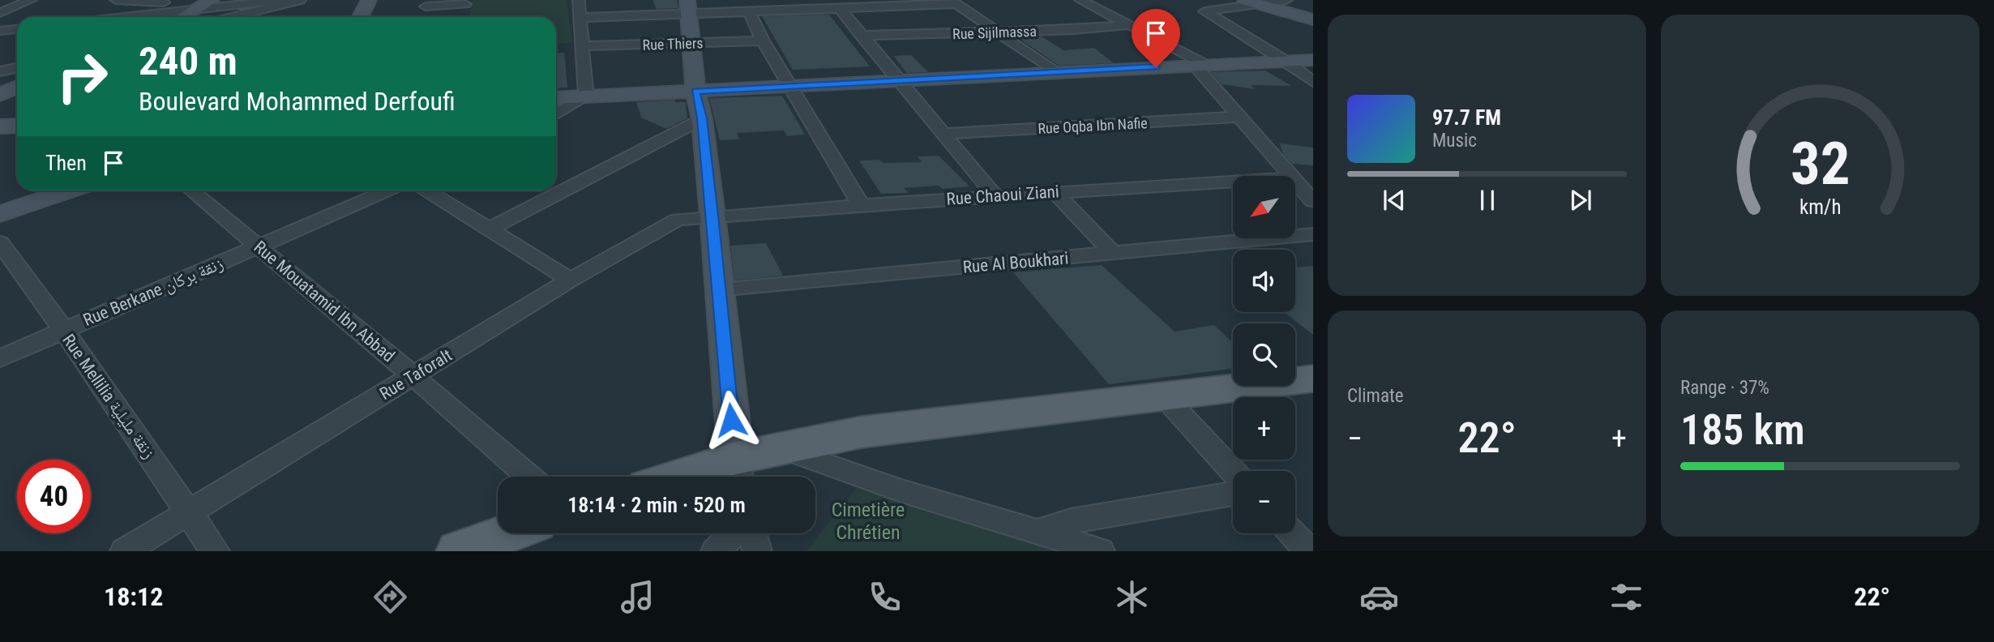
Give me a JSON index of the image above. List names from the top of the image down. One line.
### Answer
{"streets":{"street":["Rue Sijilmassa","Rue Thiers","Rue Oqba Ibn Nafie","Rue Chaoui Ziani","Rue Al Boukhari","Rue Berkane زنقة بركان","Rue Mouatamid Ibn Abbad","Rue Taforalt","Rue Mellilia زنقة مليلية"]},"crossings":[["Rue Chaoui Ziani","Rue Taforalt"],["Rue Berkane زنقة بركان","Rue Mouatamid Ibn Abbad"],["Rue Berkane زنقة بركان","Rue Mellilia زنقة مليلية"],["Rue Mouatamid Ibn Abbad","Rue Taforalt"],["Rue Taforalt","Rue Mellilia زنقة مليلية"]],"parks":["Cimetière Chrétien"],"north":"bottom left","page":{"turn":["240 m","Boulevard Mohammed Derfoufi"],"song":["97.7 FM","Music"],"then":"Then","map_buttons":["+","−"],"tile":["Climate",["Range · 37%","185 km"]],"heat":["−","22°","+"],"limit":"40","trip":"18:14 · 2 min · 520 m","tabs":["18:12","22°"],"gauge":["32","km/h"]}}
